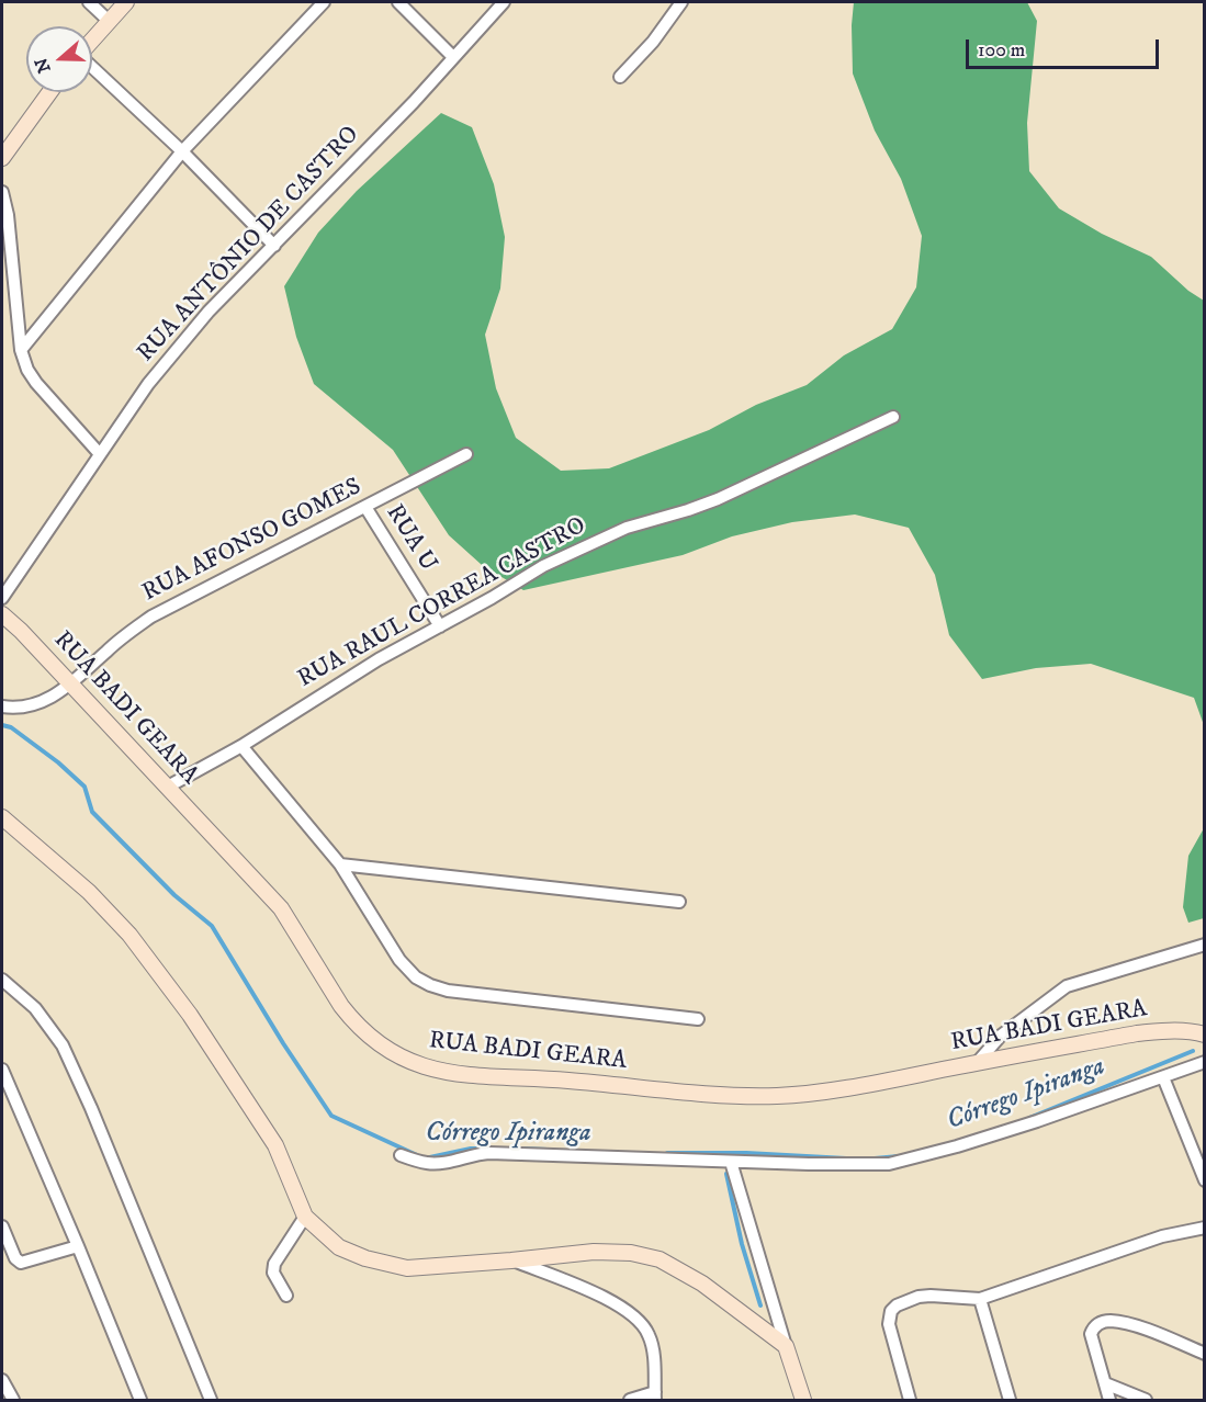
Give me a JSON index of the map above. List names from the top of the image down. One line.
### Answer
{"streets":{"street":["RUA ANTÔNIO DE CASTRO","RUA U","RUA AFONSO GOMES","RUA RAUL CORREA CASTRO","RUA BADI GEARA"]},"crossings":[["RUA U","RUA AFONSO GOMES"],["RUA U","RUA RAUL CORREA CASTRO"],["RUA AFONSO GOMES","RUA BADI GEARA"],["RUA RAUL CORREA CASTRO","RUA BADI GEARA"]],"water":["Córrego Ipiranga"],"scale_bar":"100 m","north":"left"}
